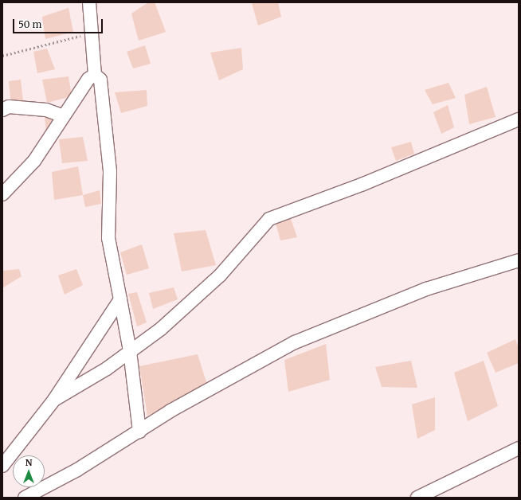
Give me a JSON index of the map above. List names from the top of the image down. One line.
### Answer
{"scale_bar":"50 m","north":"top"}
